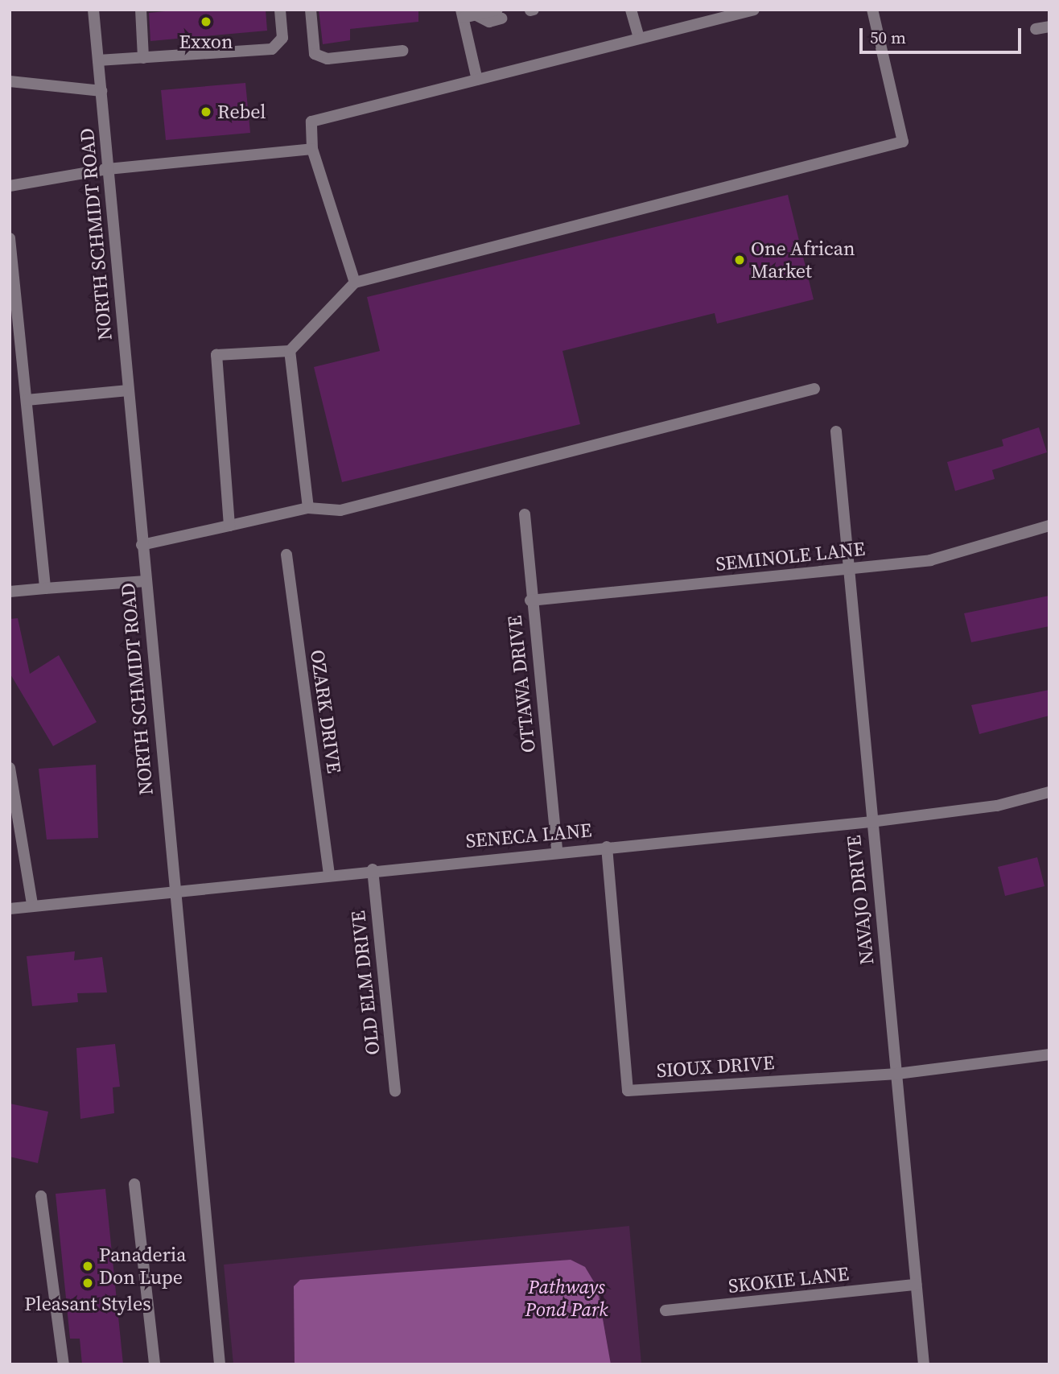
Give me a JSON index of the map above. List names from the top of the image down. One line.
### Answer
{"streets":{"street":["NORTH SCHMIDT ROAD","SEMINOLE LANE","OTTAWA DRIVE","OZARK DRIVE","SENECA LANE","NAVAJO DRIVE","OLD ELM DRIVE","SIOUX DRIVE","SKOKIE LANE"]},"crossings":[["NORTH SCHMIDT ROAD","SENECA LANE"],["SEMINOLE LANE","OTTAWA DRIVE"],["SEMINOLE LANE","NAVAJO DRIVE"],["OTTAWA DRIVE","SENECA LANE"],["OZARK DRIVE","SENECA LANE"],["SENECA LANE","NAVAJO DRIVE"],["SENECA LANE","OLD ELM DRIVE"],["SENECA LANE","SIOUX DRIVE"],["NAVAJO DRIVE","SIOUX DRIVE"],["NAVAJO DRIVE","SKOKIE LANE"]],"parks":["Pathways Pond Park"],"places":["Exxon","Rebel","One African Market","Panaderia Don Lupe","Pleasant Styles"],"scale_bar":"50 m"}
